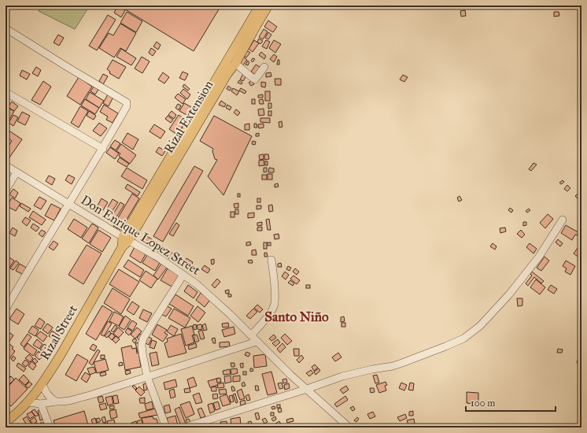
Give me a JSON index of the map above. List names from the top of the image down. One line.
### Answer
{"streets":{"main road":["Rizal Extension","Rizal Street"],"street":["Don Enrique Lopez Street"]},"crossings":[["Rizal Extension","Don Enrique Lopez Street"],["Rizal Extension","Rizal Street"],["Don Enrique Lopez Street","Rizal Street"]],"districts":["Santo Niño"],"scale_bar":"100 m"}
